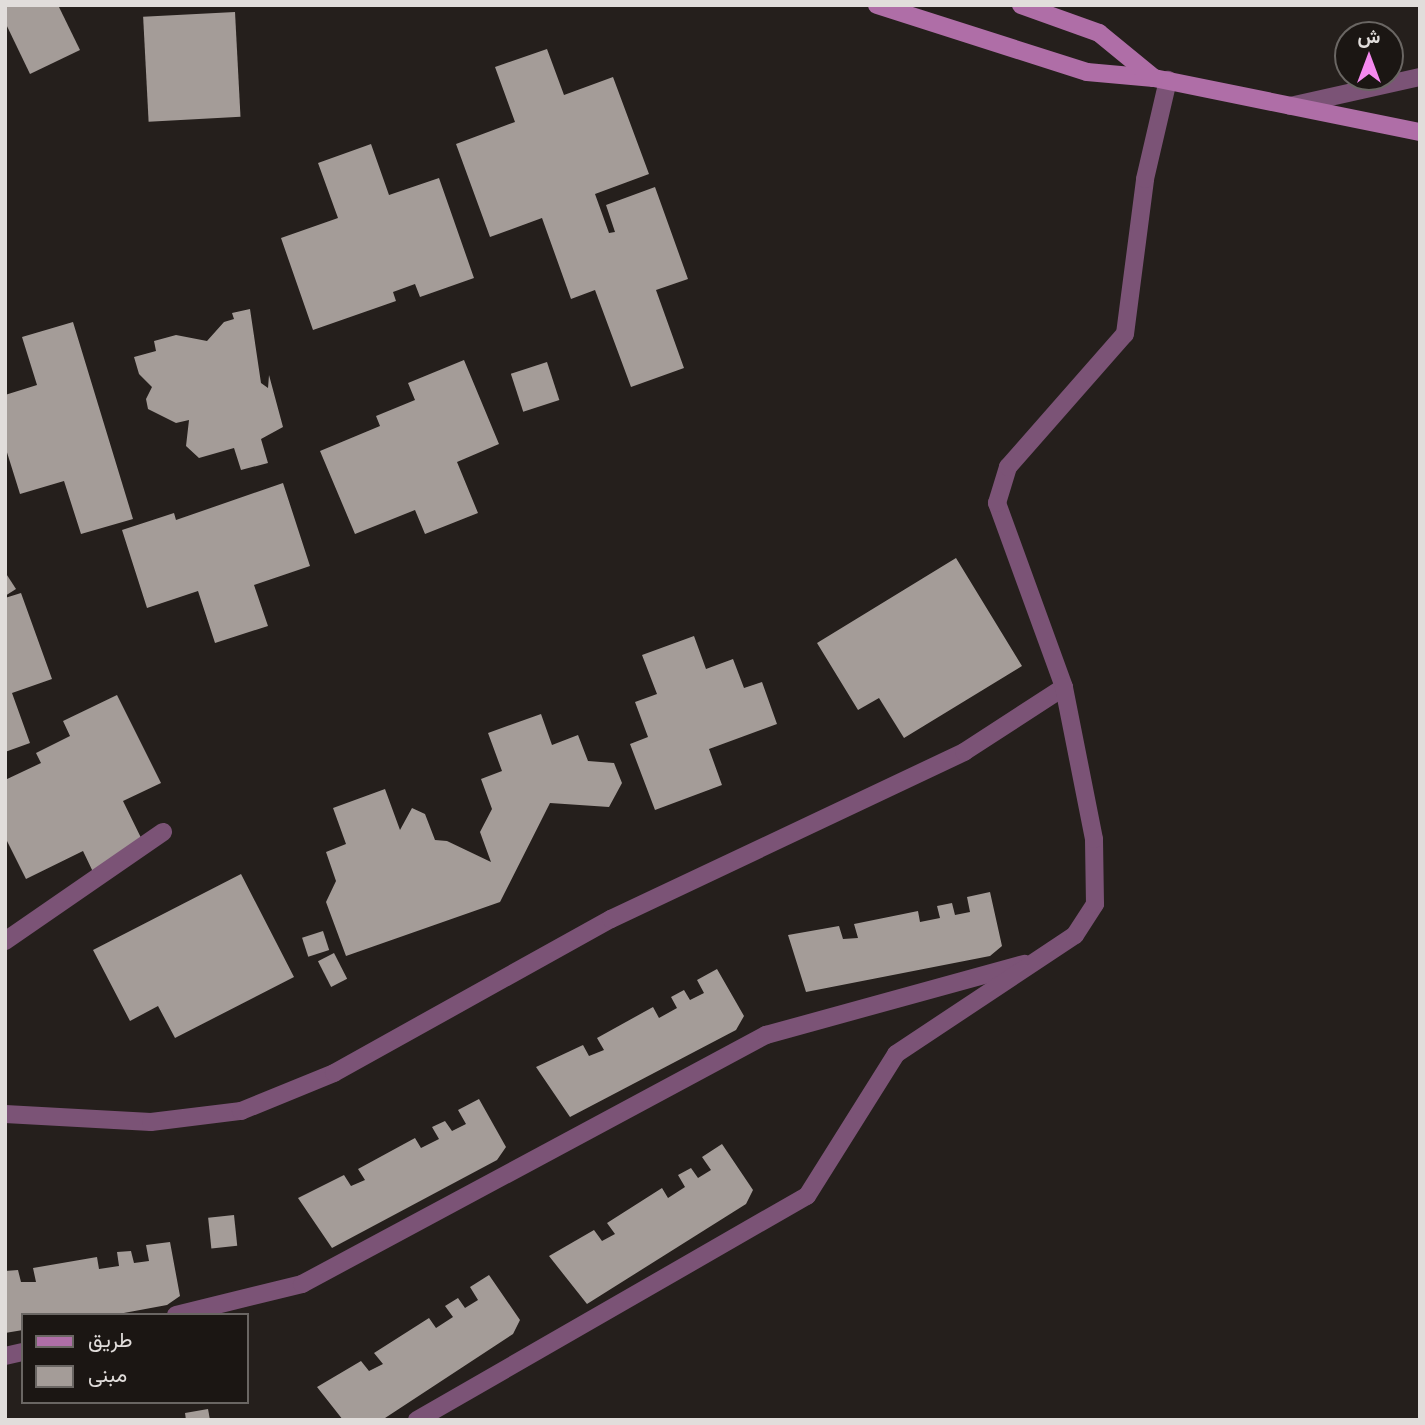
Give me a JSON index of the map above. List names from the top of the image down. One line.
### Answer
{"legend":["طريق","مبنى"],"north":"top"}
